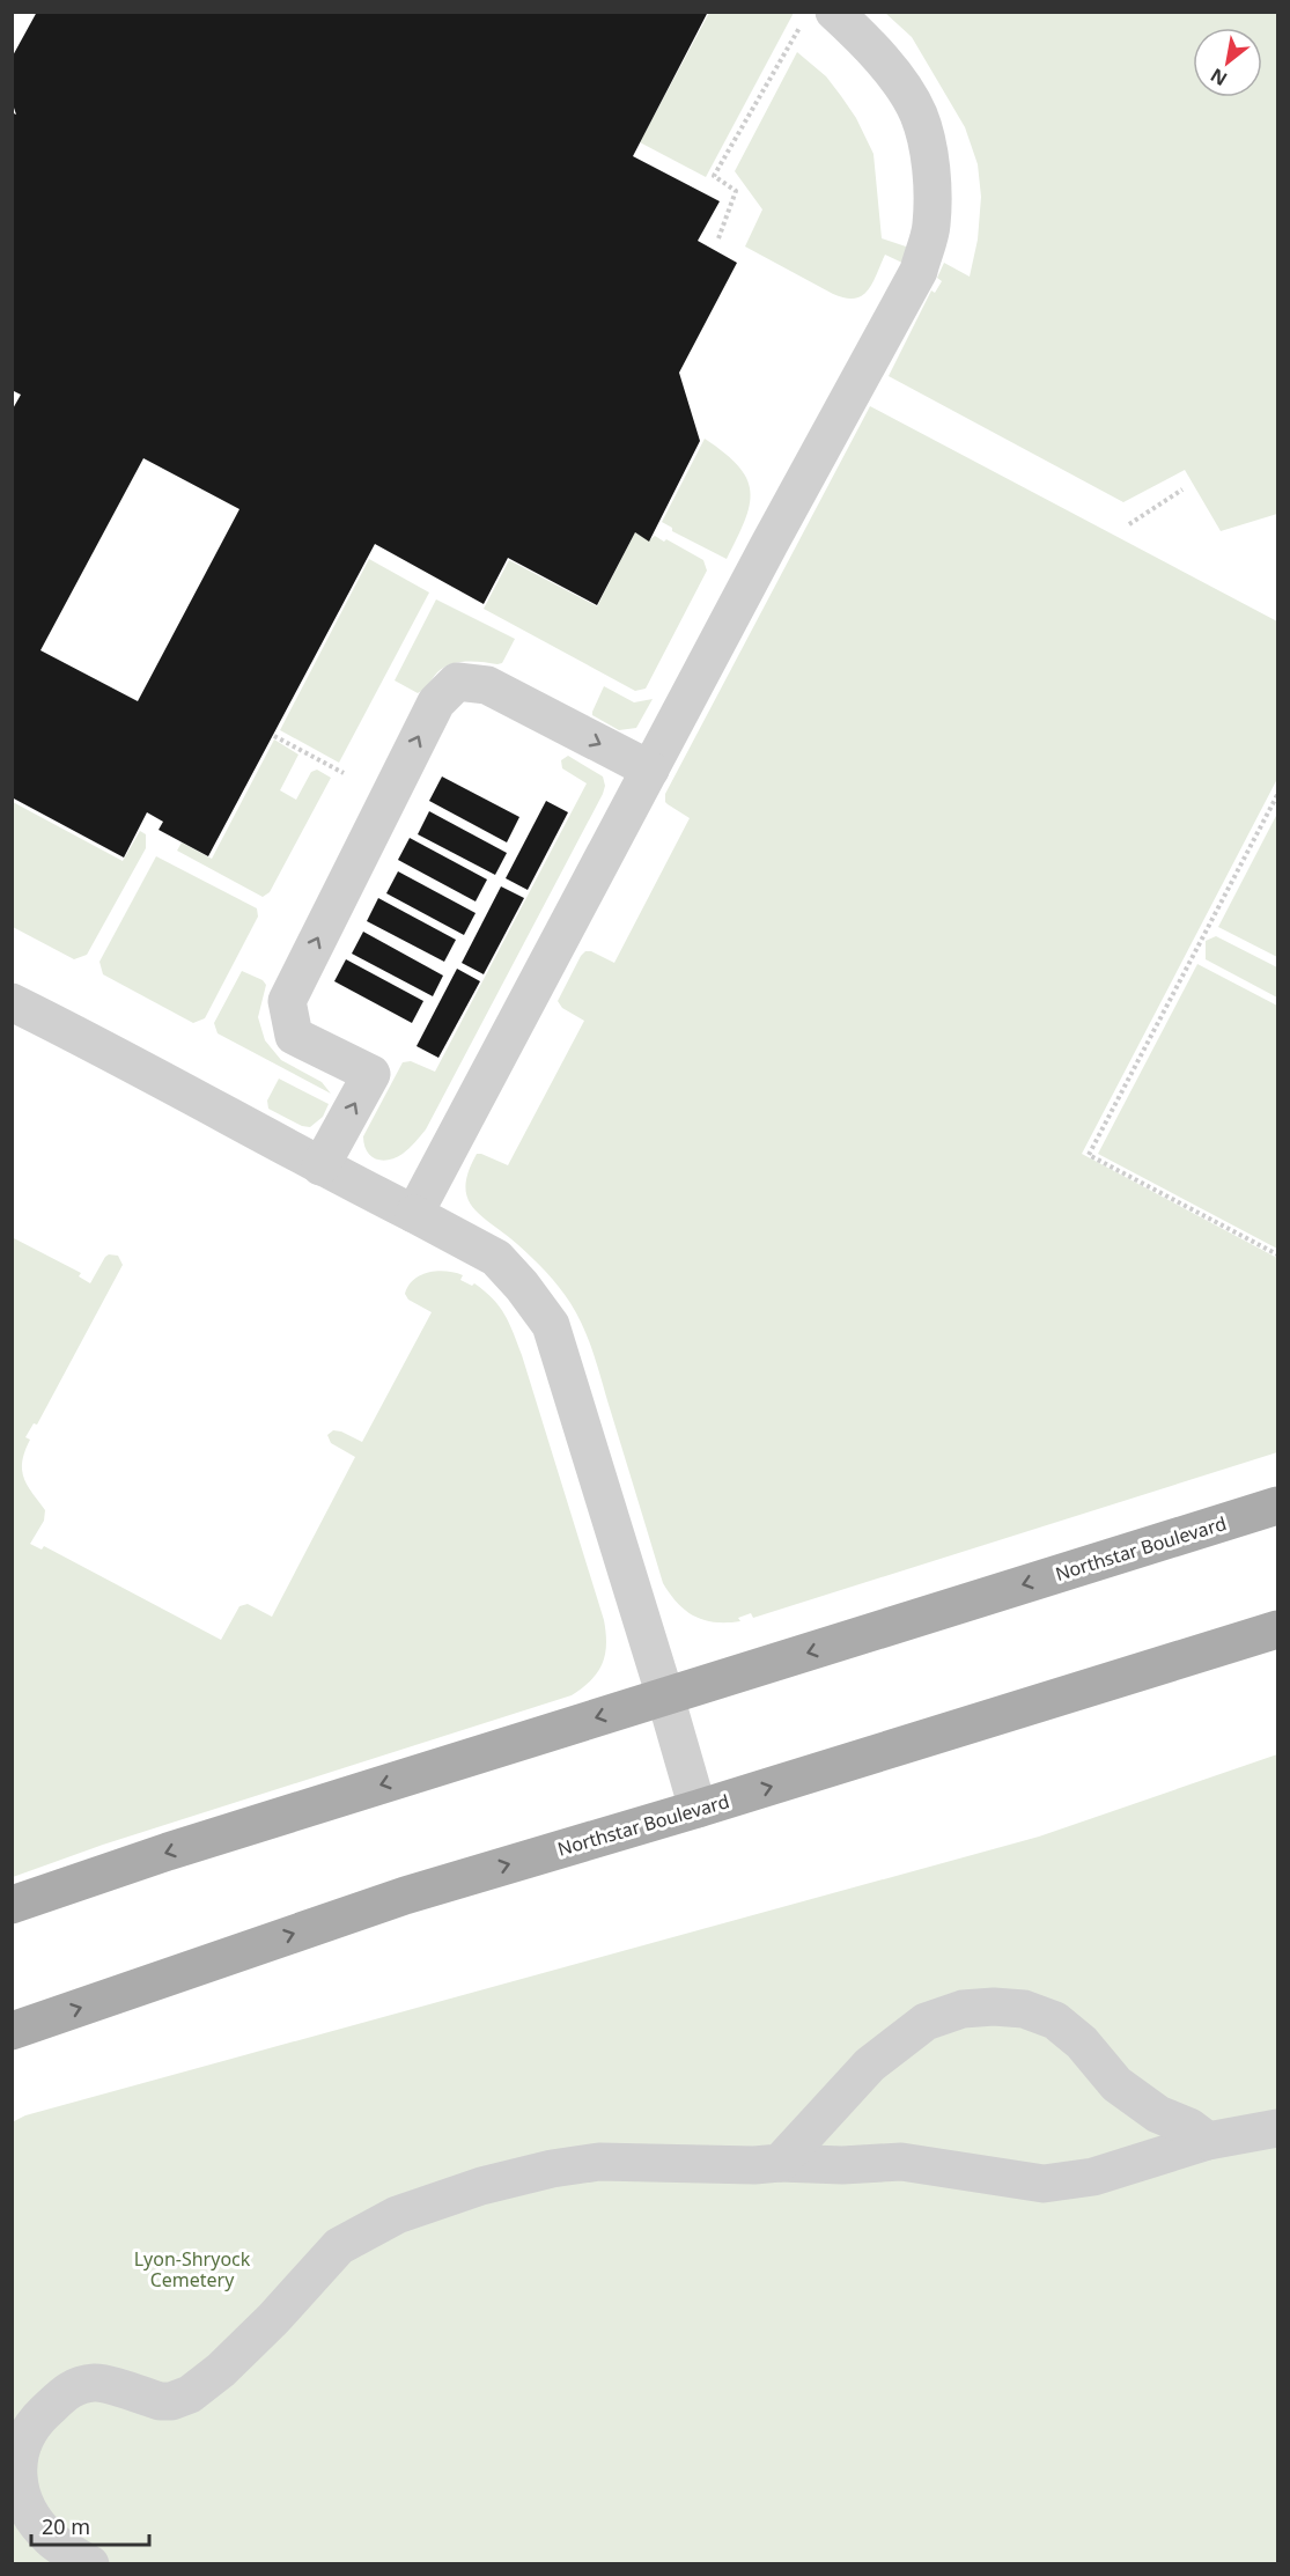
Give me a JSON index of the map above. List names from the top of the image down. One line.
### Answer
{"streets":{"main road":["Northstar Boulevard"]},"parks":["Lyon-Shryock Cemetery"],"scale_bar":"20 m","north":"bottom left"}
